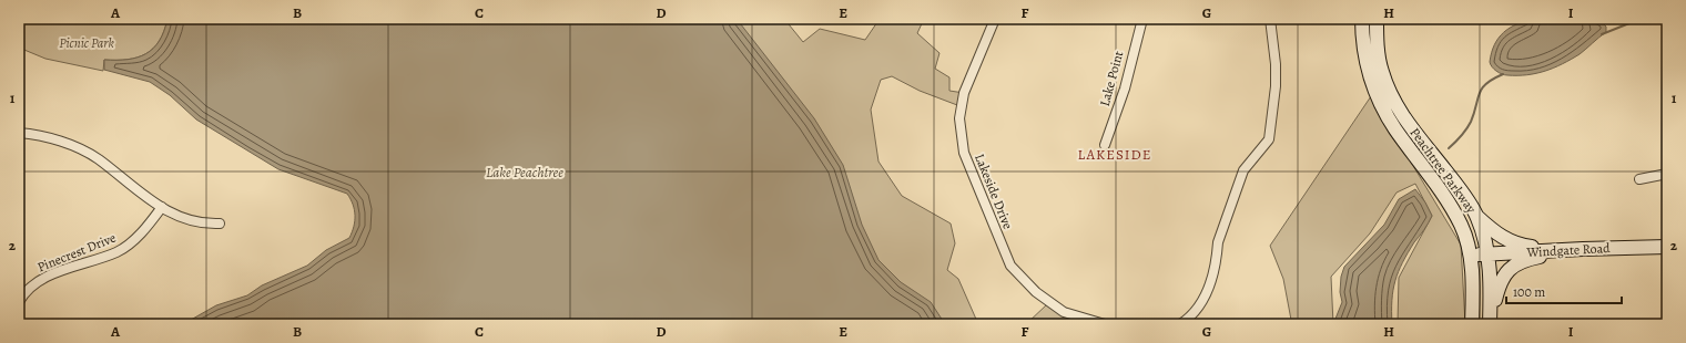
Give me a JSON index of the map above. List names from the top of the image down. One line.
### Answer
{"streets":{"main road":["Peachtree Parkway","Windgate Road"],"street":["Lake Point","Lakeside Drive","Pinecrest Drive"]},"crossings":[["Peachtree Parkway","Windgate Road"]],"districts":["LAKESIDE"],"water":["Lake Peachtree"],"parks":["Picnic Park"],"scale_bar":"100 m","grid":{"columns":["A","B","C","D","E","F","G","H","I"],"rows":["1","2"]}}
